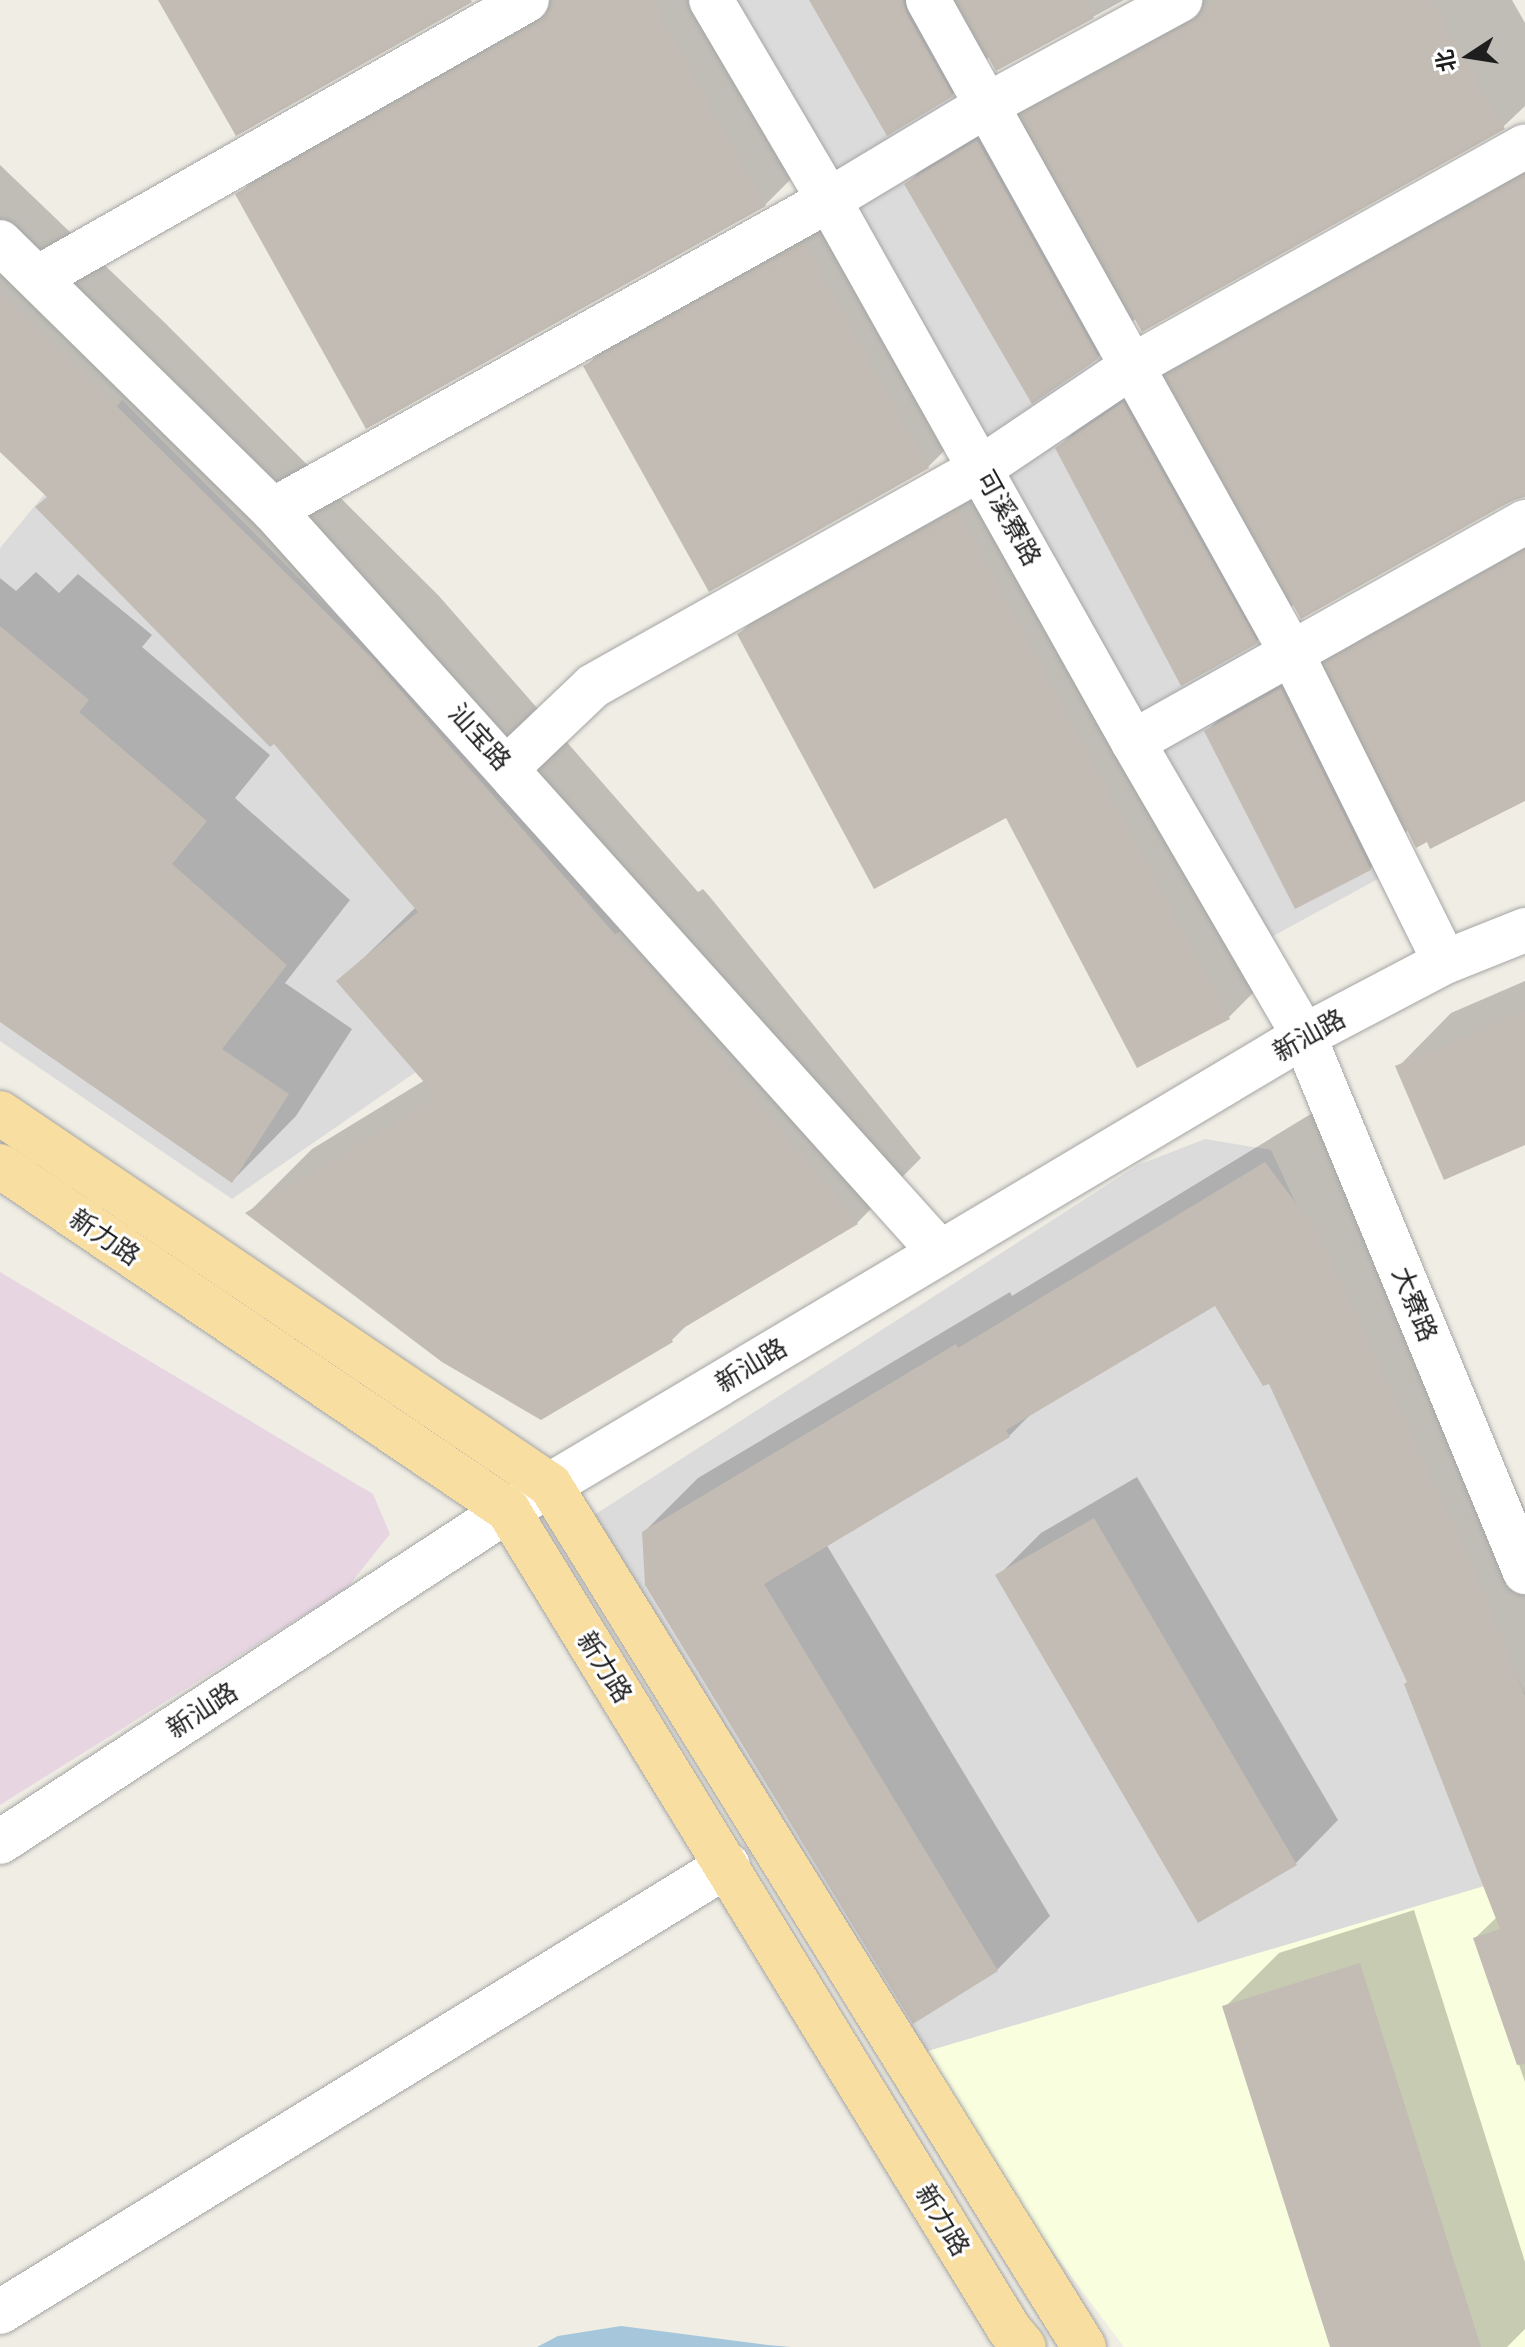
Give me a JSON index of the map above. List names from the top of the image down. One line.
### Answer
{"streets":{"main road":["新力路"],"street":["可溪寮路","汕宝路","新汕路","大寮路"]},"crossings":[["可溪寮路","新汕路"],["可溪寮路","大寮路"],["汕宝路","新汕路"],["新汕路","新力路"],["新汕路","大寮路"]],"north":"left"}
